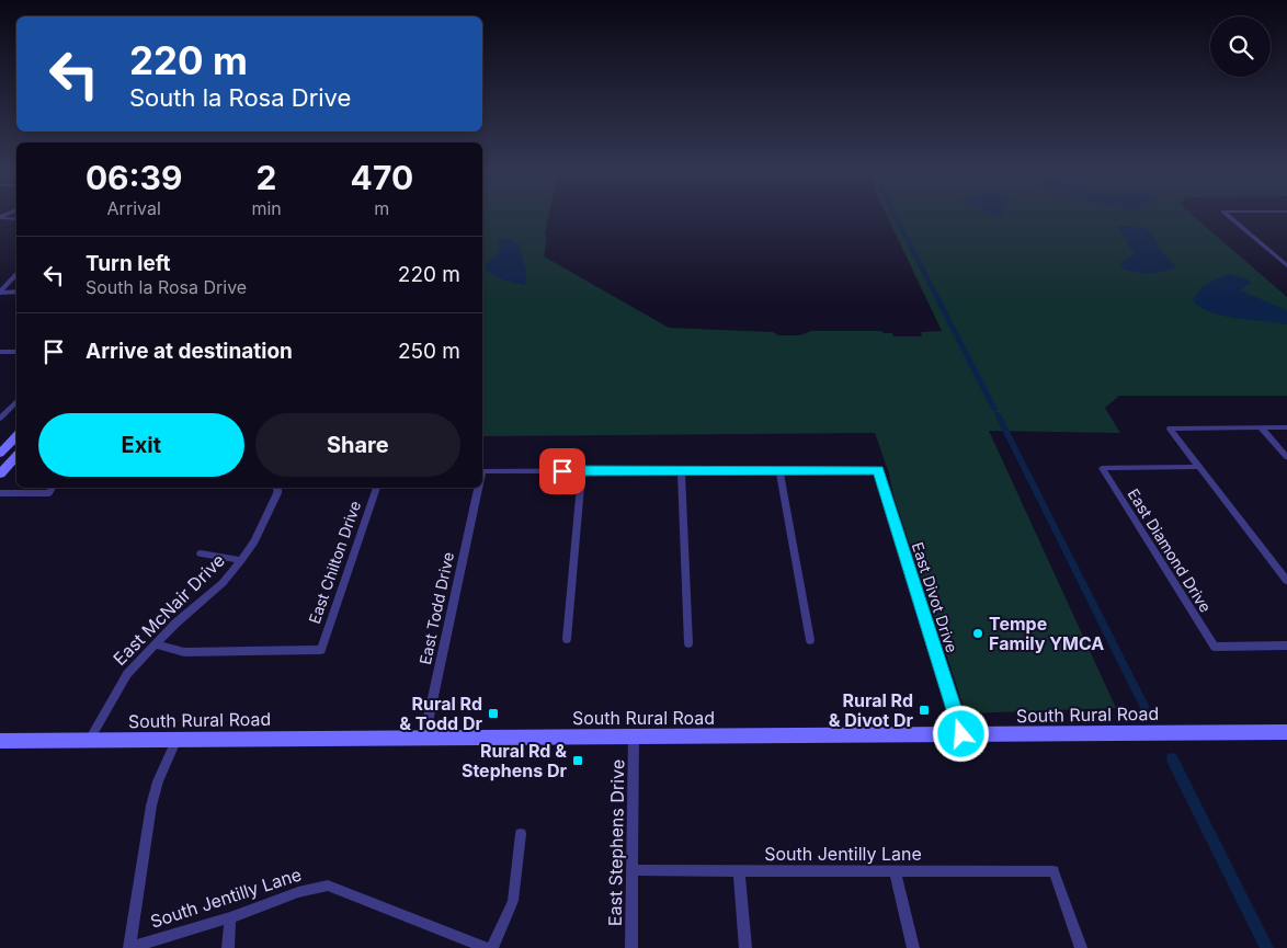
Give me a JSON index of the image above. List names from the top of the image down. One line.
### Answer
{"streets":{"main road":["South Rural Road"],"street":["East Diamond Drive","East Chilton Drive","East Divot Drive","East Todd Drive","East McNair Drive","East Stephens Drive","South Jentilly Lane"]},"crossings":[["East Chilton Drive","East McNair Drive"],["East Divot Drive","South Rural Road"],["East Todd Drive","South Rural Road"],["East McNair Drive","South Rural Road"],["South Rural Road","East Stephens Drive"],["East Stephens Drive","South Jentilly Lane"]],"places":{"other":["Tempe Family YMCA"],"transit":["Rural Rd & Divot Dr","Rural Rd & Todd Dr","Rural Rd & Stephens Dr"]},"page":{"turn":["220 m","South la Rosa Drive"],"eta":["06:39","Arrival","2","min","470","m"],"list":[{"name":"Turn left","note":"South la Rosa Drive","value":"220 m"},{"name":"Arrive at destination","value":"250 m"}],"buttons":["Exit","Share"]}}
